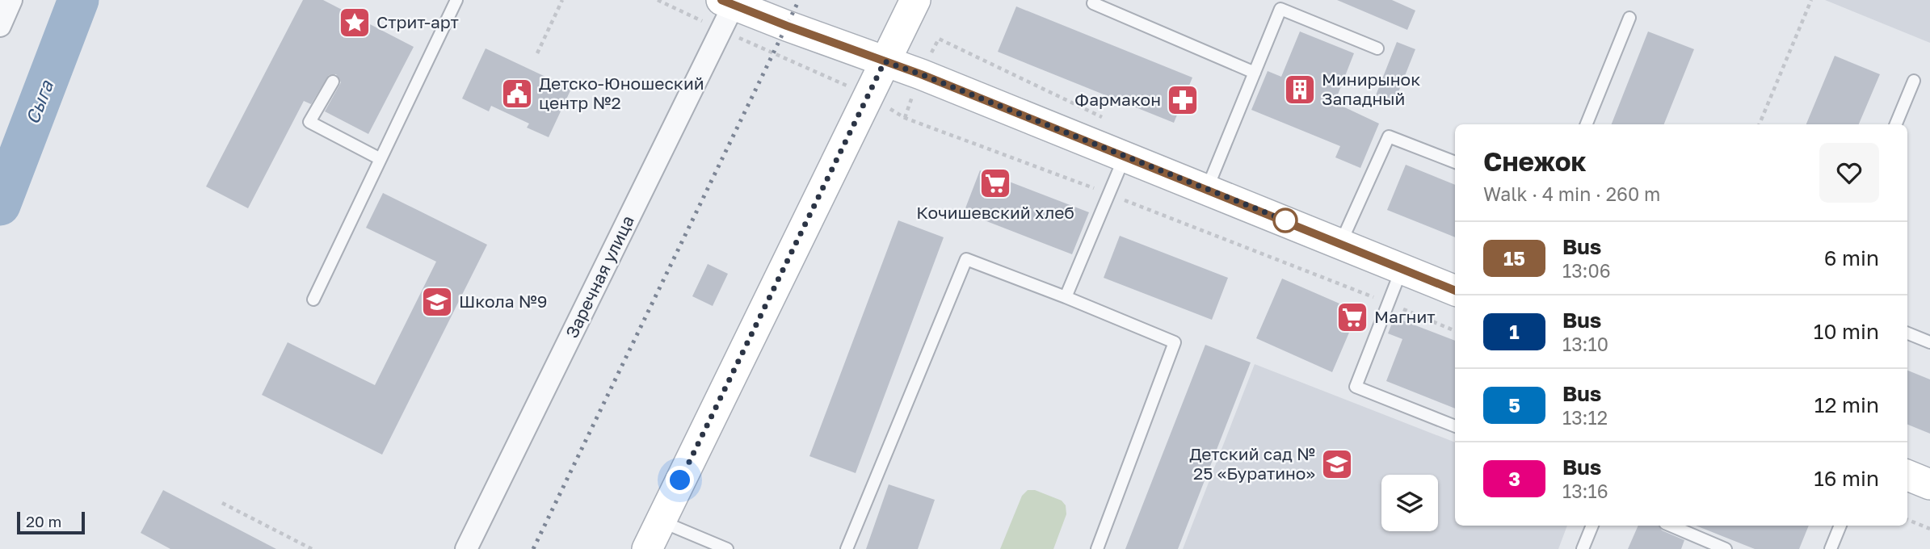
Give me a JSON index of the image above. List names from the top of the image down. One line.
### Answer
{"streets":{"street":["Заречная улица"]},"water":["Сыга"],"places":{"place":["Стрит-арт"],"building":["Минирынок Западный"],"public building":["Детско-Юношеский центр №2"],"pharmacy":["Фармакон"],"supermarket":["Кочишевский хлеб","Магнит"],"school or university":["Школа №9","Детский сад № 25 «Буратино»"]},"lines":["bus line 15"],"scale_bar":"20 m","page":{"heading":["Снежок","Walk · 4 min · 260 m"],"list":[{"mark":"15","name":"Bus","note":"13:06","value":"6 min"},{"mark":"1","name":"Bus","note":"13:10","value":"10 min"},{"mark":"5","name":"Bus","note":"13:12","value":"12 min"},{"mark":"3","name":"Bus","note":"13:16","value":"16 min"}],"scale":"20 m"}}
